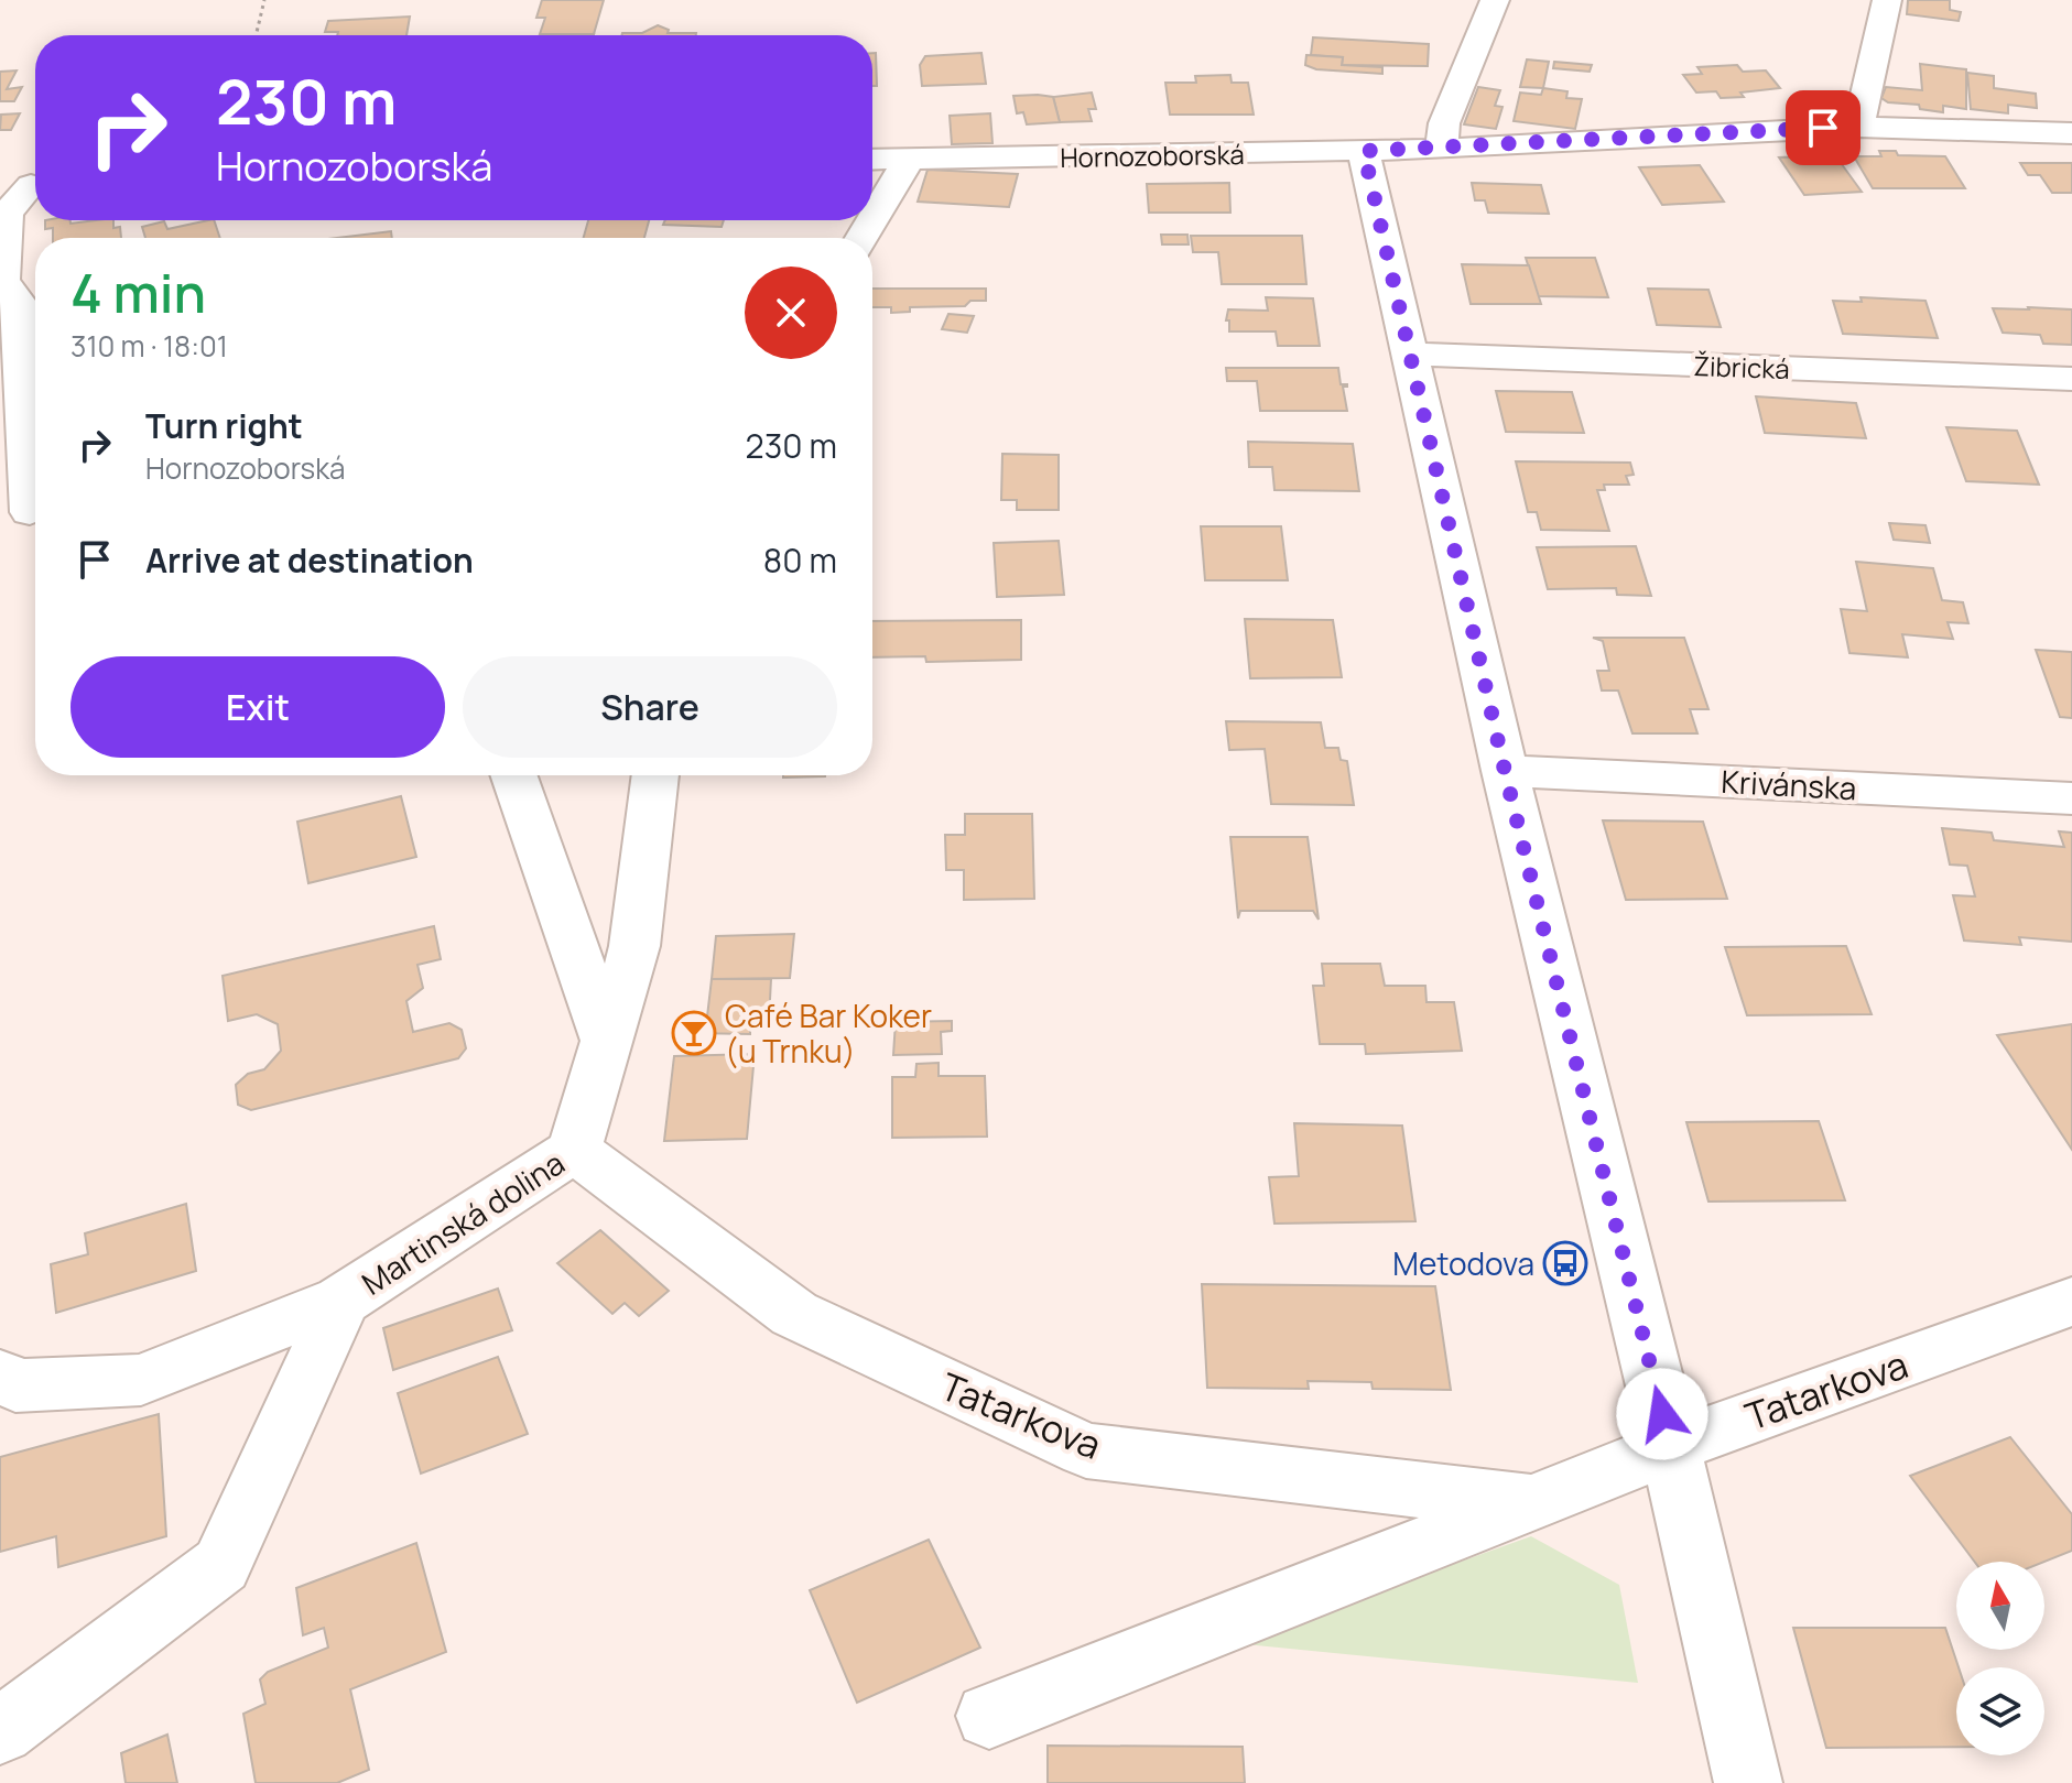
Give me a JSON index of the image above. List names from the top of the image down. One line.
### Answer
{"streets":{"street":["Hornozoborská","Žibrická","Krivánska","Martinská dolina","Tatarkova"]},"crossings":[["Martinská dolina","Tatarkova"]],"places":{"bar":["Café Bar Koker (u Trnku)"],"bus stop":["Metodova"]},"north":"top","page":{"turn":["230 m","Hornozoborská"],"heading":["4 min","310 m · 18:01"],"list":[{"name":"Turn right","note":"Hornozoborská","value":"230 m"},{"name":"Arrive at destination","value":"80 m"}],"buttons":["Exit","Share"]}}
